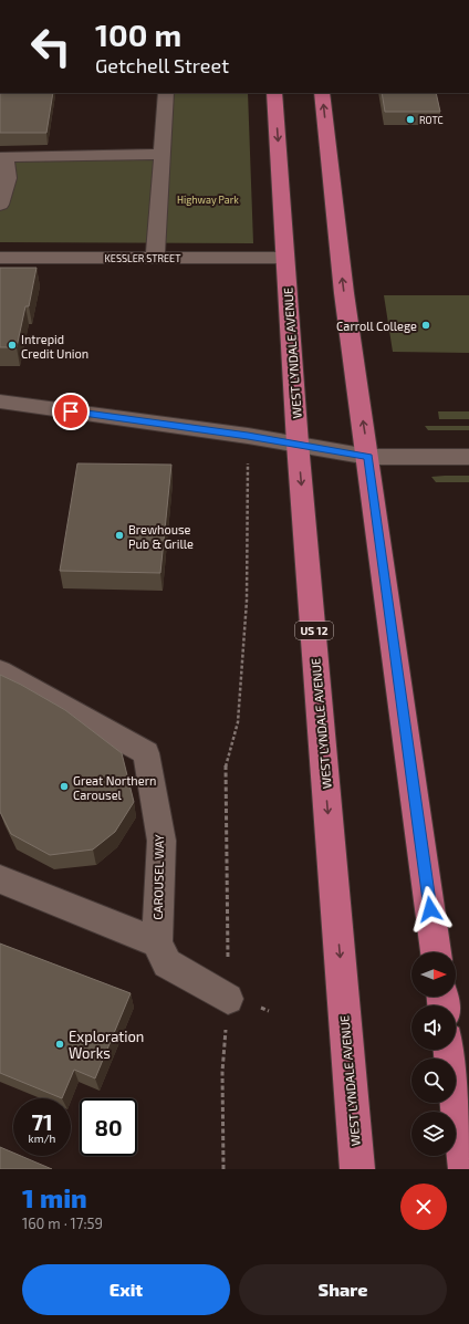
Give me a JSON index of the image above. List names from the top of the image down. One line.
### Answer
{"streets":{"highway":["WEST LYNDALE AVENUE","US 12"],"street":["KESSLER STREET","CAROUSEL WAY"]},"crossings":[["KESSLER STREET","WEST LYNDALE AVENUE"]],"parks":["Highway Park"],"places":["ROTC","Carroll College","Intrepid Credit Union","Brewhouse Pub & Grille","Great Northern Carousel","Exploration Works"],"north":"right","page":{"turn":["100 m","Getchell Street"],"speed":"71 km/h","limit":"80","heading":["1 min","160 m · 17:59"],"buttons":["Exit","Share"]}}
